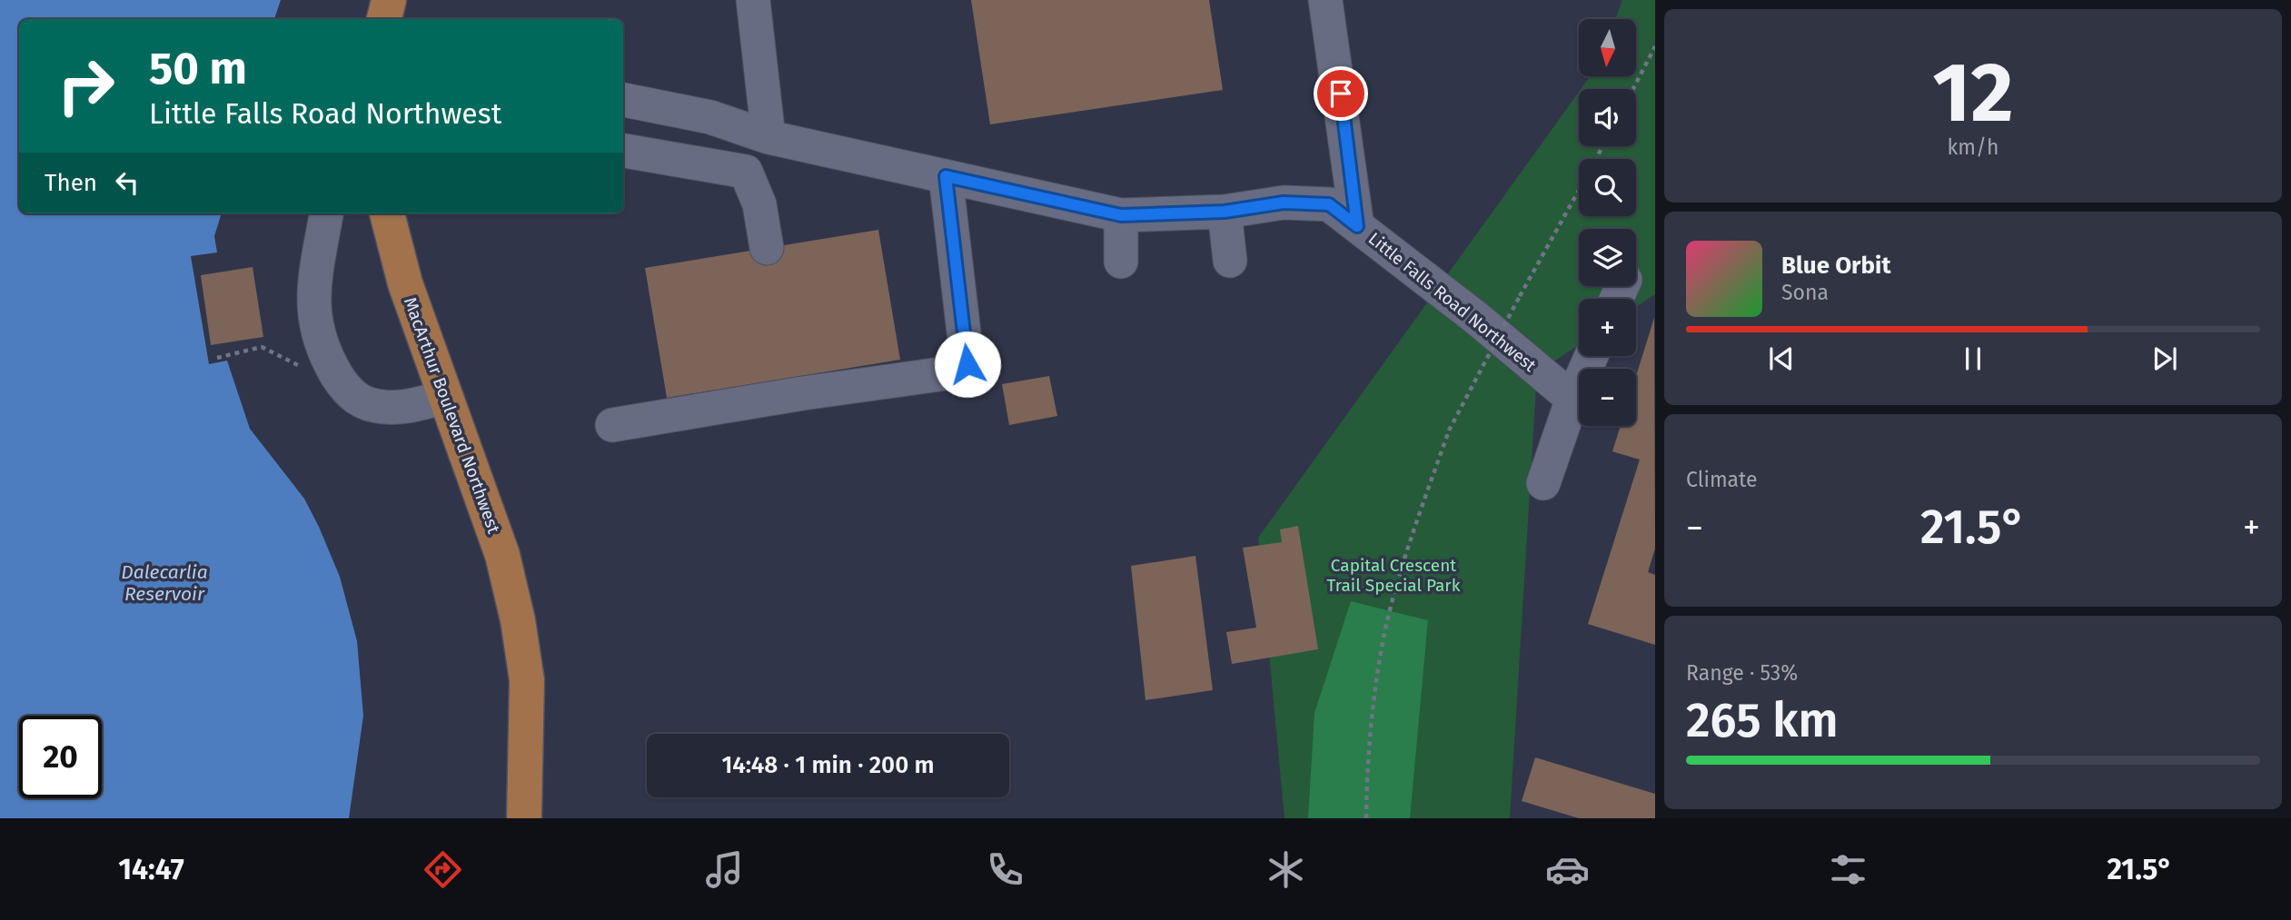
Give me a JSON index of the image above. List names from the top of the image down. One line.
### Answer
{"streets":{"main road":["MacArthur Boulevard Northwest"],"lane":["Little Falls Road Northwest"]},"water":["Dalecarlia Reservoir"],"parks":["Capital Crescent Trail Special Park"],"north":"bottom","page":{"tile":[["12","km/h"],"Climate",["Range · 53%","265 km"]],"map_buttons":["+","−"],"turn":["50 m","Little Falls Road Northwest"],"then":"Then","song":["Blue Orbit","Sona"],"heat":["−","21.5°","+"],"limit":"20","trip":"14:48 · 1 min · 200 m","tabs":["14:47","21.5°"]}}
